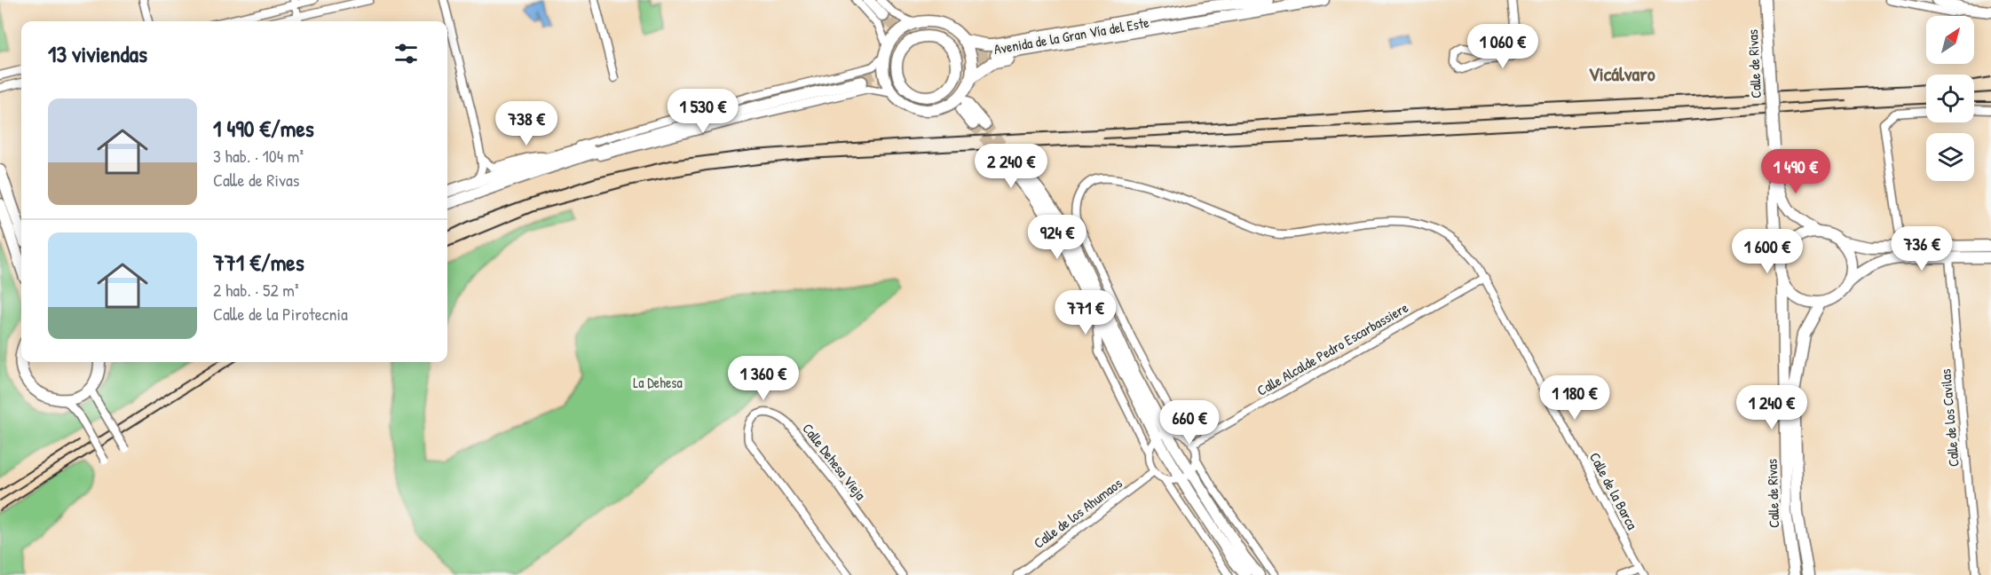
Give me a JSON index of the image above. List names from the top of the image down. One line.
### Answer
{"streets":{"main road":["Avenida de la Gran Vía del Este","Calle de Rivas"],"street":["Calle Alcalde Pedro Escarbassiere","Calle de los Cavilas","Calle Dehesa Vieja","Calle de la Barca","Calle de los Ahumaos"]},"crossings":[["Calle Alcalde Pedro Escarbassiere","Calle de la Barca"]],"districts":["Vicálvaro"],"parks":["La Dehesa"],"north":"top right","page":{"heading":"13 viviendas","price":["1 060 €","1 530 €","738 €","2 240 €","1 490 €","924 €","736 €","1 600 €","771 €","1 360 €","1 180 €","1 240 €","660 €"],"list":[{"name":"1 490 €/mes","note":"3 hab. · 104 m² · Calle de Rivas"},{"name":"771 €/mes","note":"2 hab. · 52 m² · Calle de la Pirotecnia"}]}}
